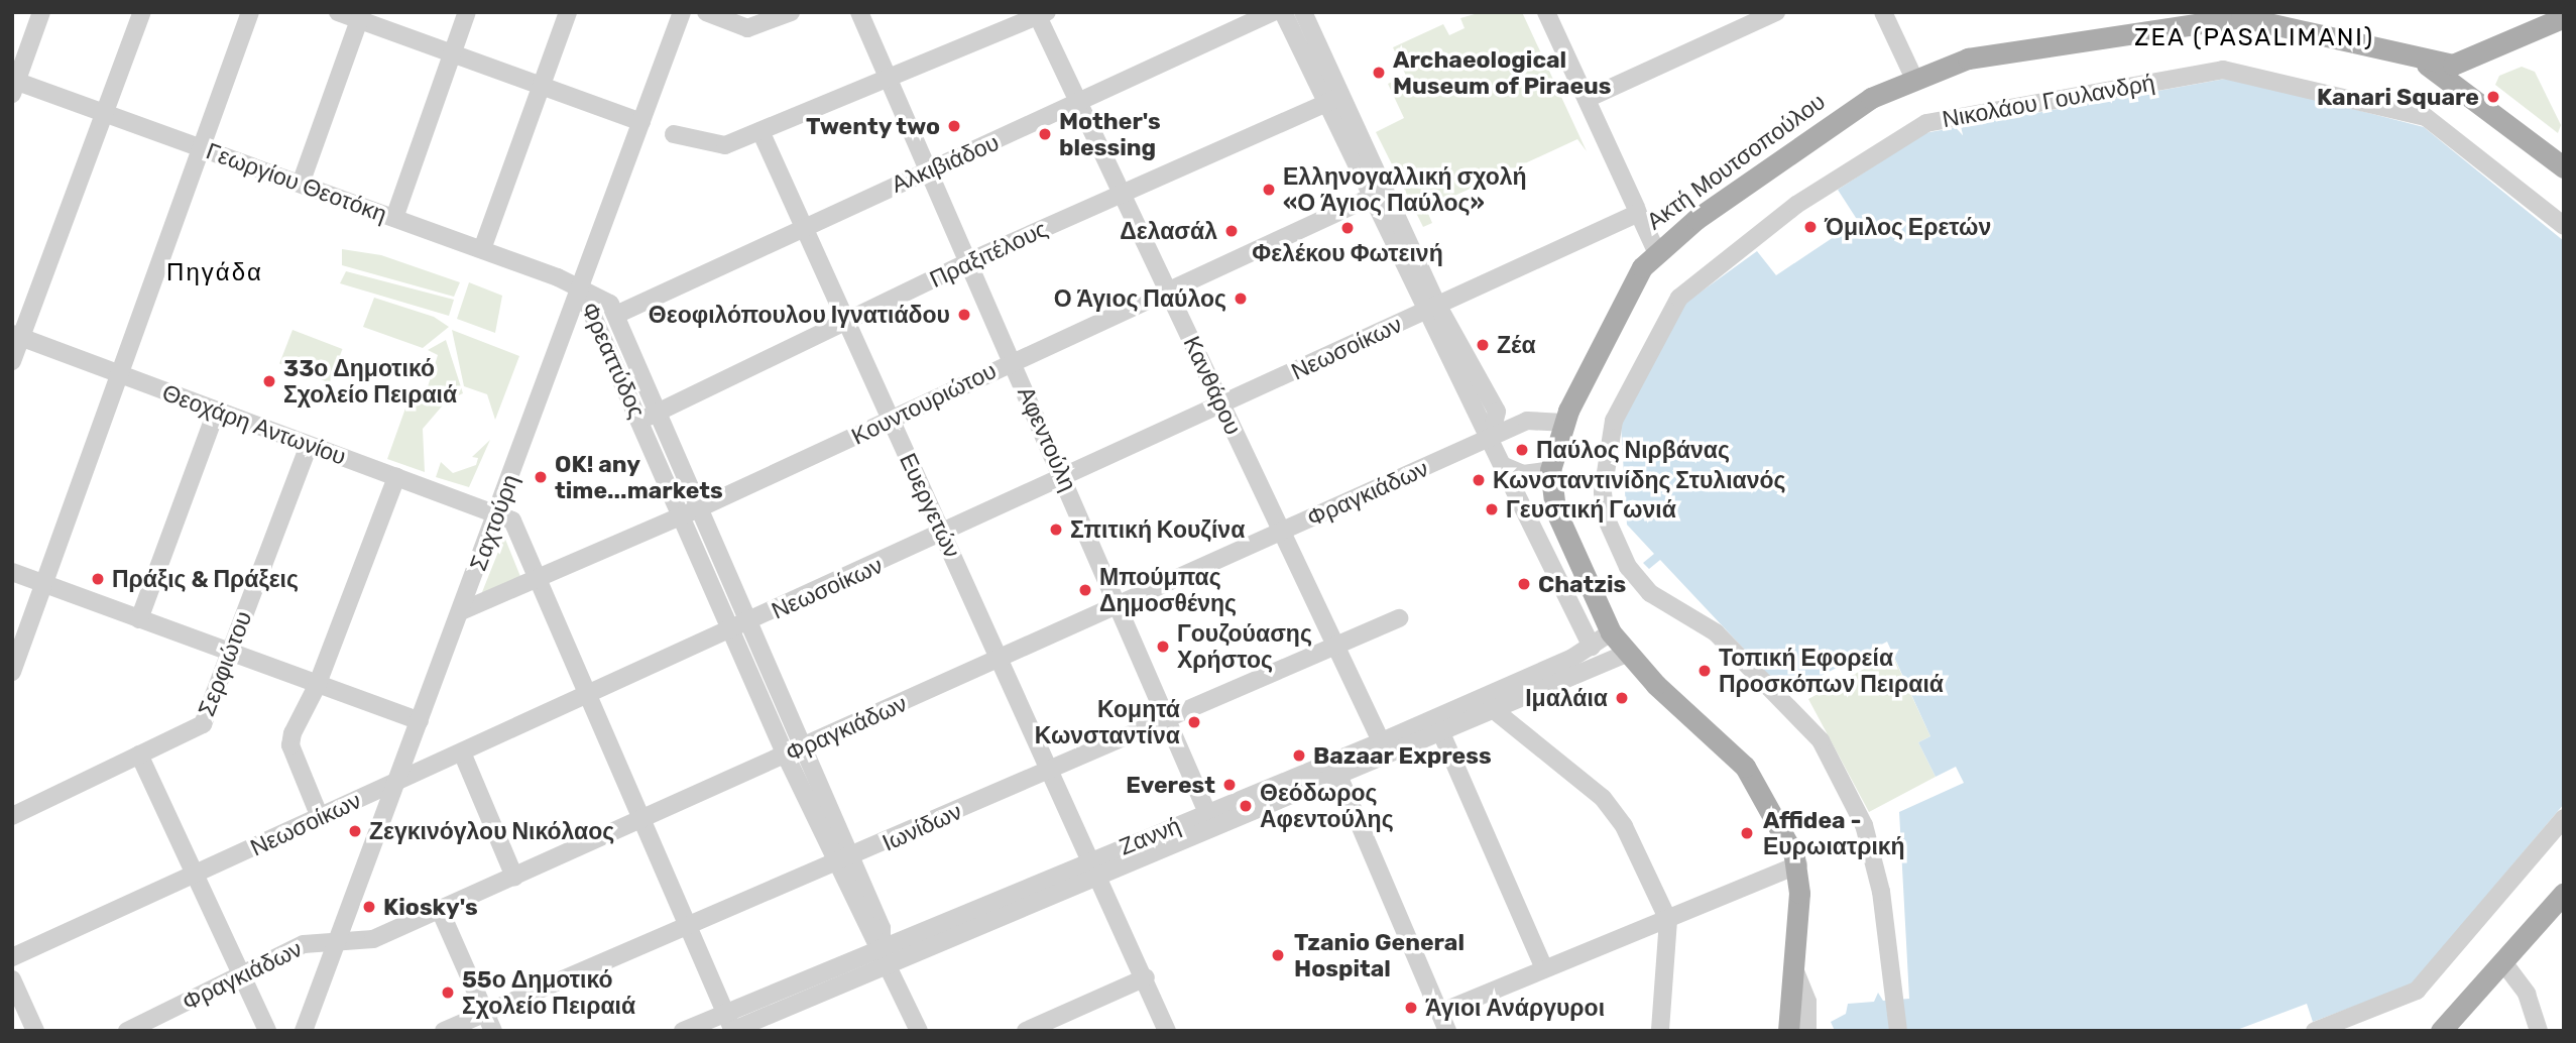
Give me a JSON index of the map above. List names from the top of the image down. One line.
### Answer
{"streets":{"main road":["Ακτή Μουτσοπούλου"],"street":["Νικολάου Γουλανδρή","Αλκιβιάδου","Γεωργίου Θεοτόκη","Πραξιτέλους","Νεωσοίκων","Φρεαττύδος","Κανθάρου","Κουντουριώτου","Θεοχάρη Αντωνίου","Αφεντούλη","Φραγκιάδων","Ευεργετών","Σαχτούρη","Σερφιώτου","Ιωνίδων","Ζαννή"]},"crossings":[["Ακτή Μουτσοπούλου","Φραγκιάδων"],["Ακτή Μουτσοπούλου","Ζαννή"],["Αλκιβιάδου","Φρεαττύδος"],["Αλκιβιάδου","Κανθάρου"],["Αλκιβιάδου","Αφεντούλη"],["Αλκιβιάδου","Ευεργετών"],["Γεωργίου Θεοτόκη","Φρεαττύδος"],["Γεωργίου Θεοτόκη","Σαχτούρη"],["Πραξιτέλους","Φρεαττύδος"],["Πραξιτέλους","Κανθάρου"],["Πραξιτέλους","Αφεντούλη"],["Πραξιτέλους","Ευεργετών"],["Νεωσοίκων","Φρεαττύδος"],["Νεωσοίκων","Κανθάρου"],["Νεωσοίκων","Αφεντούλη"],["Νεωσοίκων","Ευεργετών"],["Νεωσοίκων","Σαχτούρη"],["Φρεαττύδος","Κουντουριώτου"],["Φρεαττύδος","Φραγκιάδων"],["Φρεαττύδος","Σαχτούρη"],["Φρεαττύδος","Ιωνίδων"],["Φρεαττύδος","Ζαννή"],["Κανθάρου","Κουντουριώτου"],["Κανθάρου","Φραγκιάδων"],["Κανθάρου","Ιωνίδων"],["Κανθάρου","Ζαννή"],["Κουντουριώτου","Αφεντούλη"],["Κουντουριώτου","Ευεργετών"],["Κουντουριώτου","Σαχτούρη"],["Θεοχάρη Αντωνίου","Σαχτούρη"],["Θεοχάρη Αντωνίου","Σερφιώτου"],["Αφεντούλη","Φραγκιάδων"],["Αφεντούλη","Ιωνίδων"],["Αφεντούλη","Ζαννή"],["Φραγκιάδων","Ευεργετών"],["Φραγκιάδων","Σαχτούρη"],["Ευεργετών","Ιωνίδων"],["Ευεργετών","Ζαννή"]],"districts":["ZEA (PASALIMANI)","Πηγάδα"],"places":["Archaeological Museum of Piraeus","Kanari Square","Twenty two","Mother's blessing","Ελληνογαλλική σχολή «Ο Άγιος Παύλος»","Όμιλος Ερετών","Φελέκου Φωτεινή","Δελασάλ","Ο Άγιος Παύλος","Θεοφιλόπουλου Ιγνατιάδου","Ζέα","33ο Δημοτικό Σχολείο Πειραιά","Παύλος Νιρβάνας","OK! any time...markets","Κωνσταντινίδης Στυλιανός","Γευστική Γωνιά","Σπιτική Κουζίνα","Πράξις & Πράξεις","Chatzis","Μπούμπας Δημοσθένης","Γουζούασης Χρήστος","Τοπική Εφορεία Προσκόπων Πειραιά","Ιμαλάια","Κομητά Κωνσταντίνα","Bazaar Express","Everest","Θεόδωρος Αφεντούλης","Ζεγκινόγλου Νικόλαος","Affidea - Ευρωιατρική","Kiosky's","Tzanio General Hospital","55ο Δημοτικό Σχολείο Πειραιά","Άγιοι Ανάργυροι"]}
